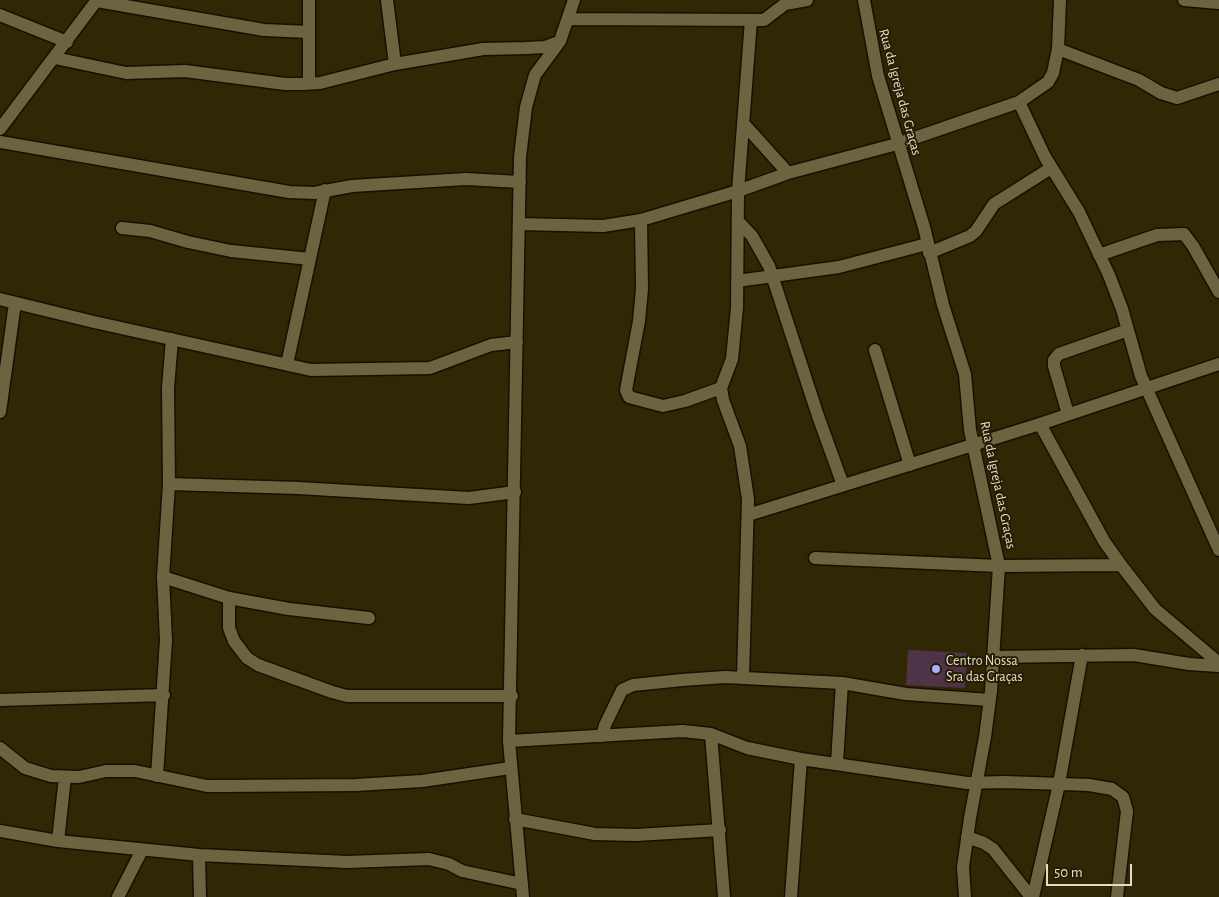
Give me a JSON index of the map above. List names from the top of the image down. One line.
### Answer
{"streets":{"street":["Rua da Igreja das Graças"]},"places":["Centro Nossa Sra das Graças"],"scale_bar":"50 m"}
